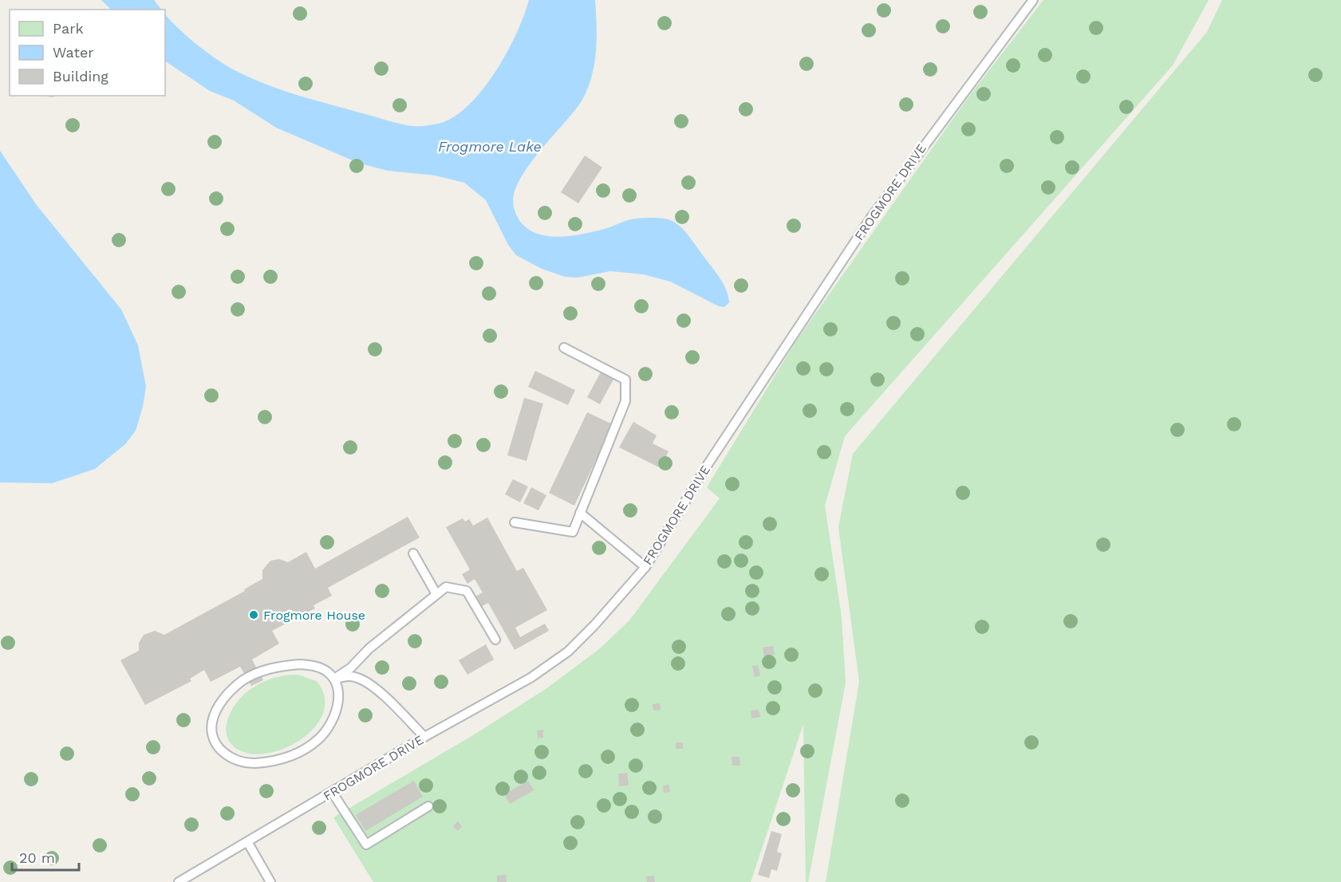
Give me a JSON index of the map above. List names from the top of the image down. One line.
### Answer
{"streets":{"lane":["FROGMORE DRIVE"]},"water":["Frogmore Lake"],"places":["Frogmore House"],"legend":["Park","Water","Building"],"scale_bar":"20 m"}
